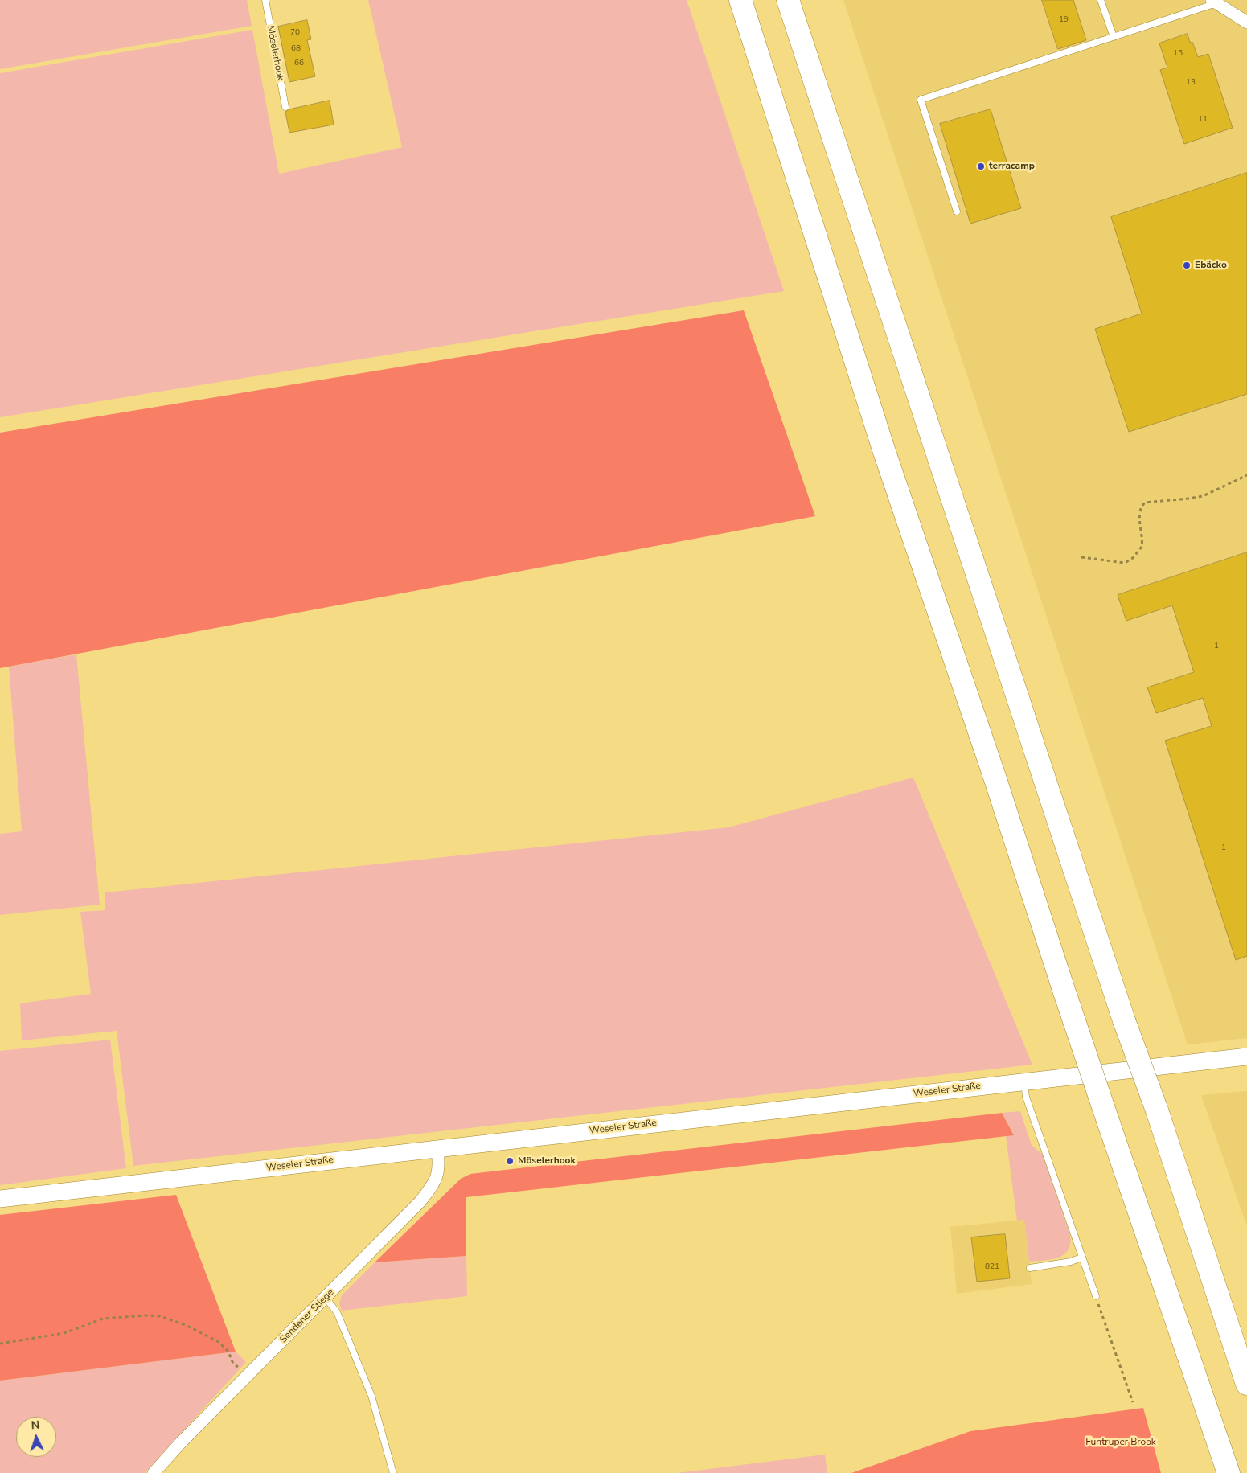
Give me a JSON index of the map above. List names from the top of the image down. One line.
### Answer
{"streets":{"main road":["Weseler Straße"],"street":["Sendener Stiege"],"lane":["Möselerhook"]},"crossings":[["Weseler Straße","Sendener Stiege"]],"parks":["Funtruper Brook"],"places":["terracamp","Ebäcko","Möselerhook"],"house_numbers":["19","70","68","15","66","13","11","1","1","821"],"north":"top"}
